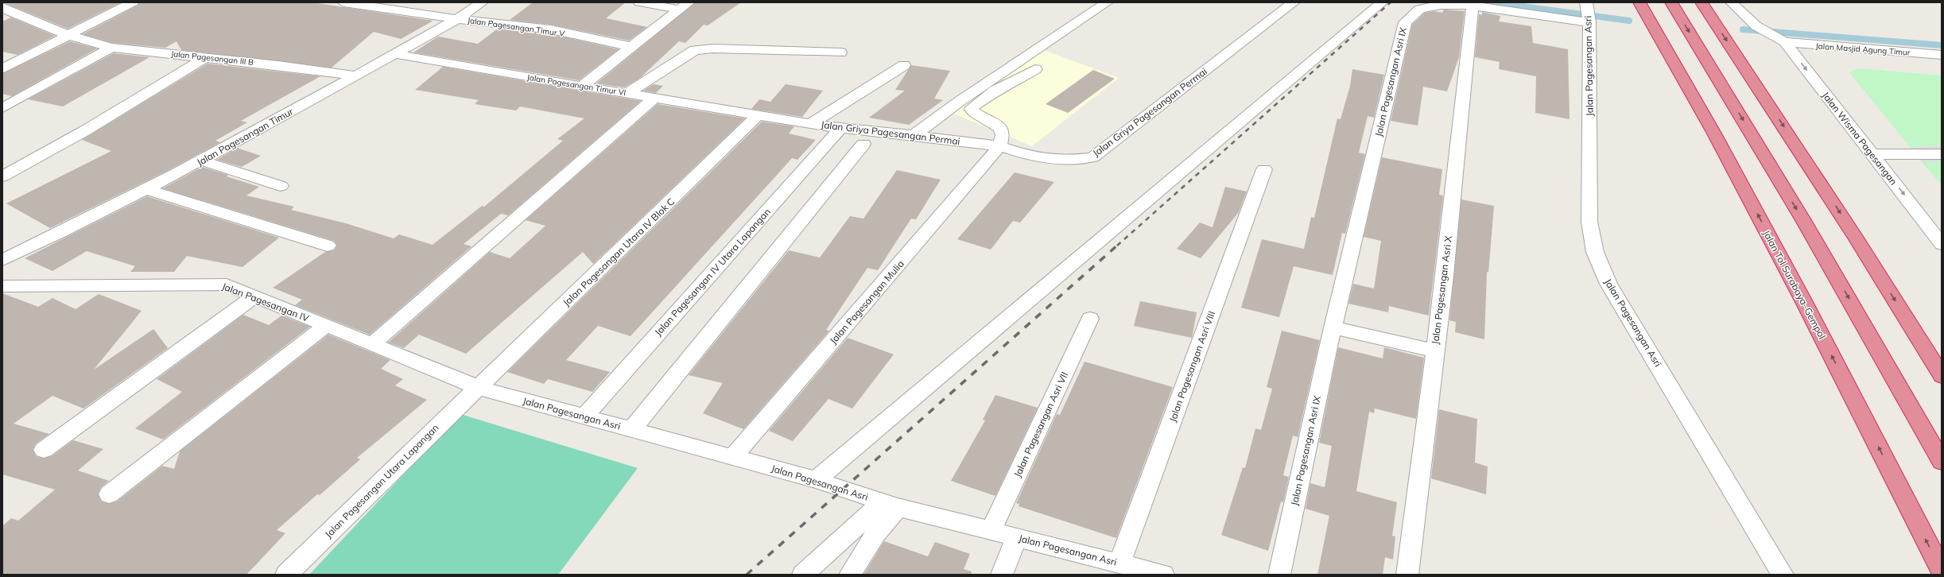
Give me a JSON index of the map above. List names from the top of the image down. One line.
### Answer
{"streets":{"highway":["Jalan Tol Surabaya–Gempol"],"street":["Jalan Pagesangan Timur V","Jalan Masjid Agung Timur","Jalan Pagesangan III B","Jalan Pagesangan Asri","Jalan Pagesangan Asri IX","Jalan Pagesangan Timur VI","Jalan Griya Pagesangan Permai","Jalan Pagesangan Timur","Jalan Wisma Pagesangan","Jalan Pagesangan Utara IV Blok C","Jalan Pagesangan IV Utara Lapangan","Jalan Pagesangan Asri X","Jalan Pagesangan IV","Jalan Pagesangan Mulia","Jalan Pagesangan Asri VIII","Jalan Pagesangan Asri VII","Jalan Pagesangan Utara Lapangan"]},"crossings":[["Jalan Pagesangan Timur V","Jalan Pagesangan Timur"],["Jalan Masjid Agung Timur","Jalan Wisma Pagesangan"],["Jalan Pagesangan III B","Jalan Pagesangan Timur"],["Jalan Pagesangan Asri","Jalan Pagesangan Asri IX"],["Jalan Pagesangan Asri","Jalan Pagesangan Utara IV Blok C"],["Jalan Pagesangan Asri","Jalan Pagesangan IV Utara Lapangan"],["Jalan Pagesangan Asri","Jalan Pagesangan IV"],["Jalan Pagesangan Asri","Jalan Pagesangan Mulia"],["Jalan Pagesangan Asri","Jalan Pagesangan Asri VIII"],["Jalan Pagesangan Asri","Jalan Pagesangan Asri VII"],["Jalan Pagesangan Asri","Jalan Pagesangan Utara Lapangan"],["Jalan Pagesangan Asri IX","Jalan Pagesangan Asri X"],["Jalan Pagesangan Timur VI","Jalan Griya Pagesangan Permai"],["Jalan Pagesangan Timur VI","Jalan Pagesangan Timur"],["Jalan Pagesangan Timur VI","Jalan Pagesangan Utara IV Blok C"],["Jalan Griya Pagesangan Permai","Jalan Pagesangan Utara IV Blok C"],["Jalan Griya Pagesangan Permai","Jalan Pagesangan IV Utara Lapangan"],["Jalan Griya Pagesangan Permai","Jalan Pagesangan Mulia"],["Jalan Pagesangan Utara IV Blok C","Jalan Pagesangan IV"],["Jalan Pagesangan Utara IV Blok C","Jalan Pagesangan Utara Lapangan"],["Jalan Pagesangan IV","Jalan Pagesangan Utara Lapangan"]],"one_way":["Jalan Wisma Pagesangan"]}
